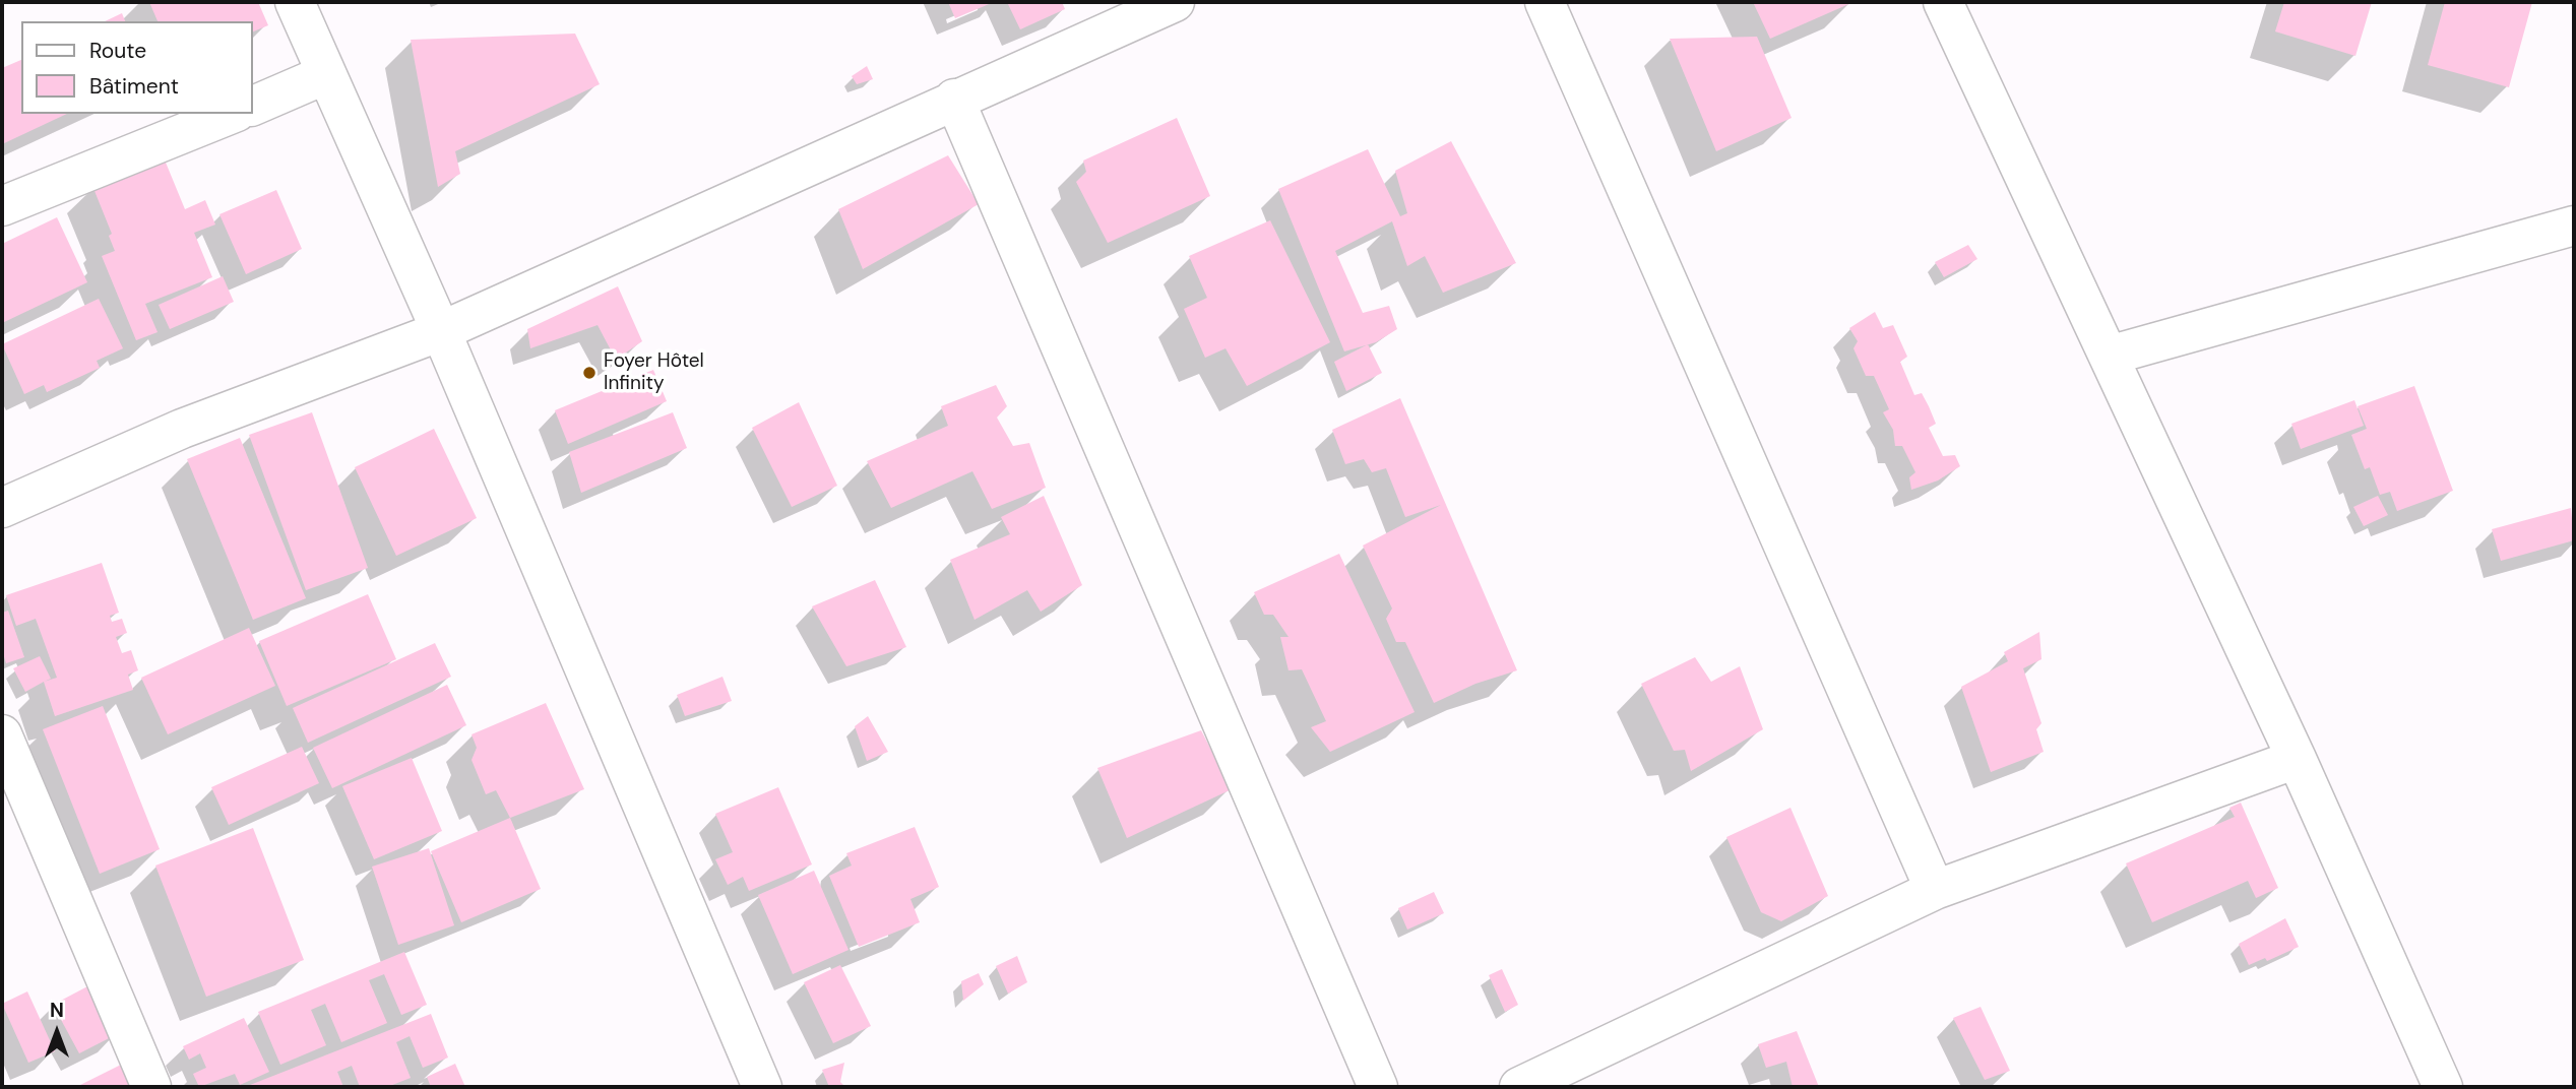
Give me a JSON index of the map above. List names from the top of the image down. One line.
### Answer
{"places":["Foyer Hôtel Infinity"],"legend":["Route","Bâtiment"],"north":"top"}
